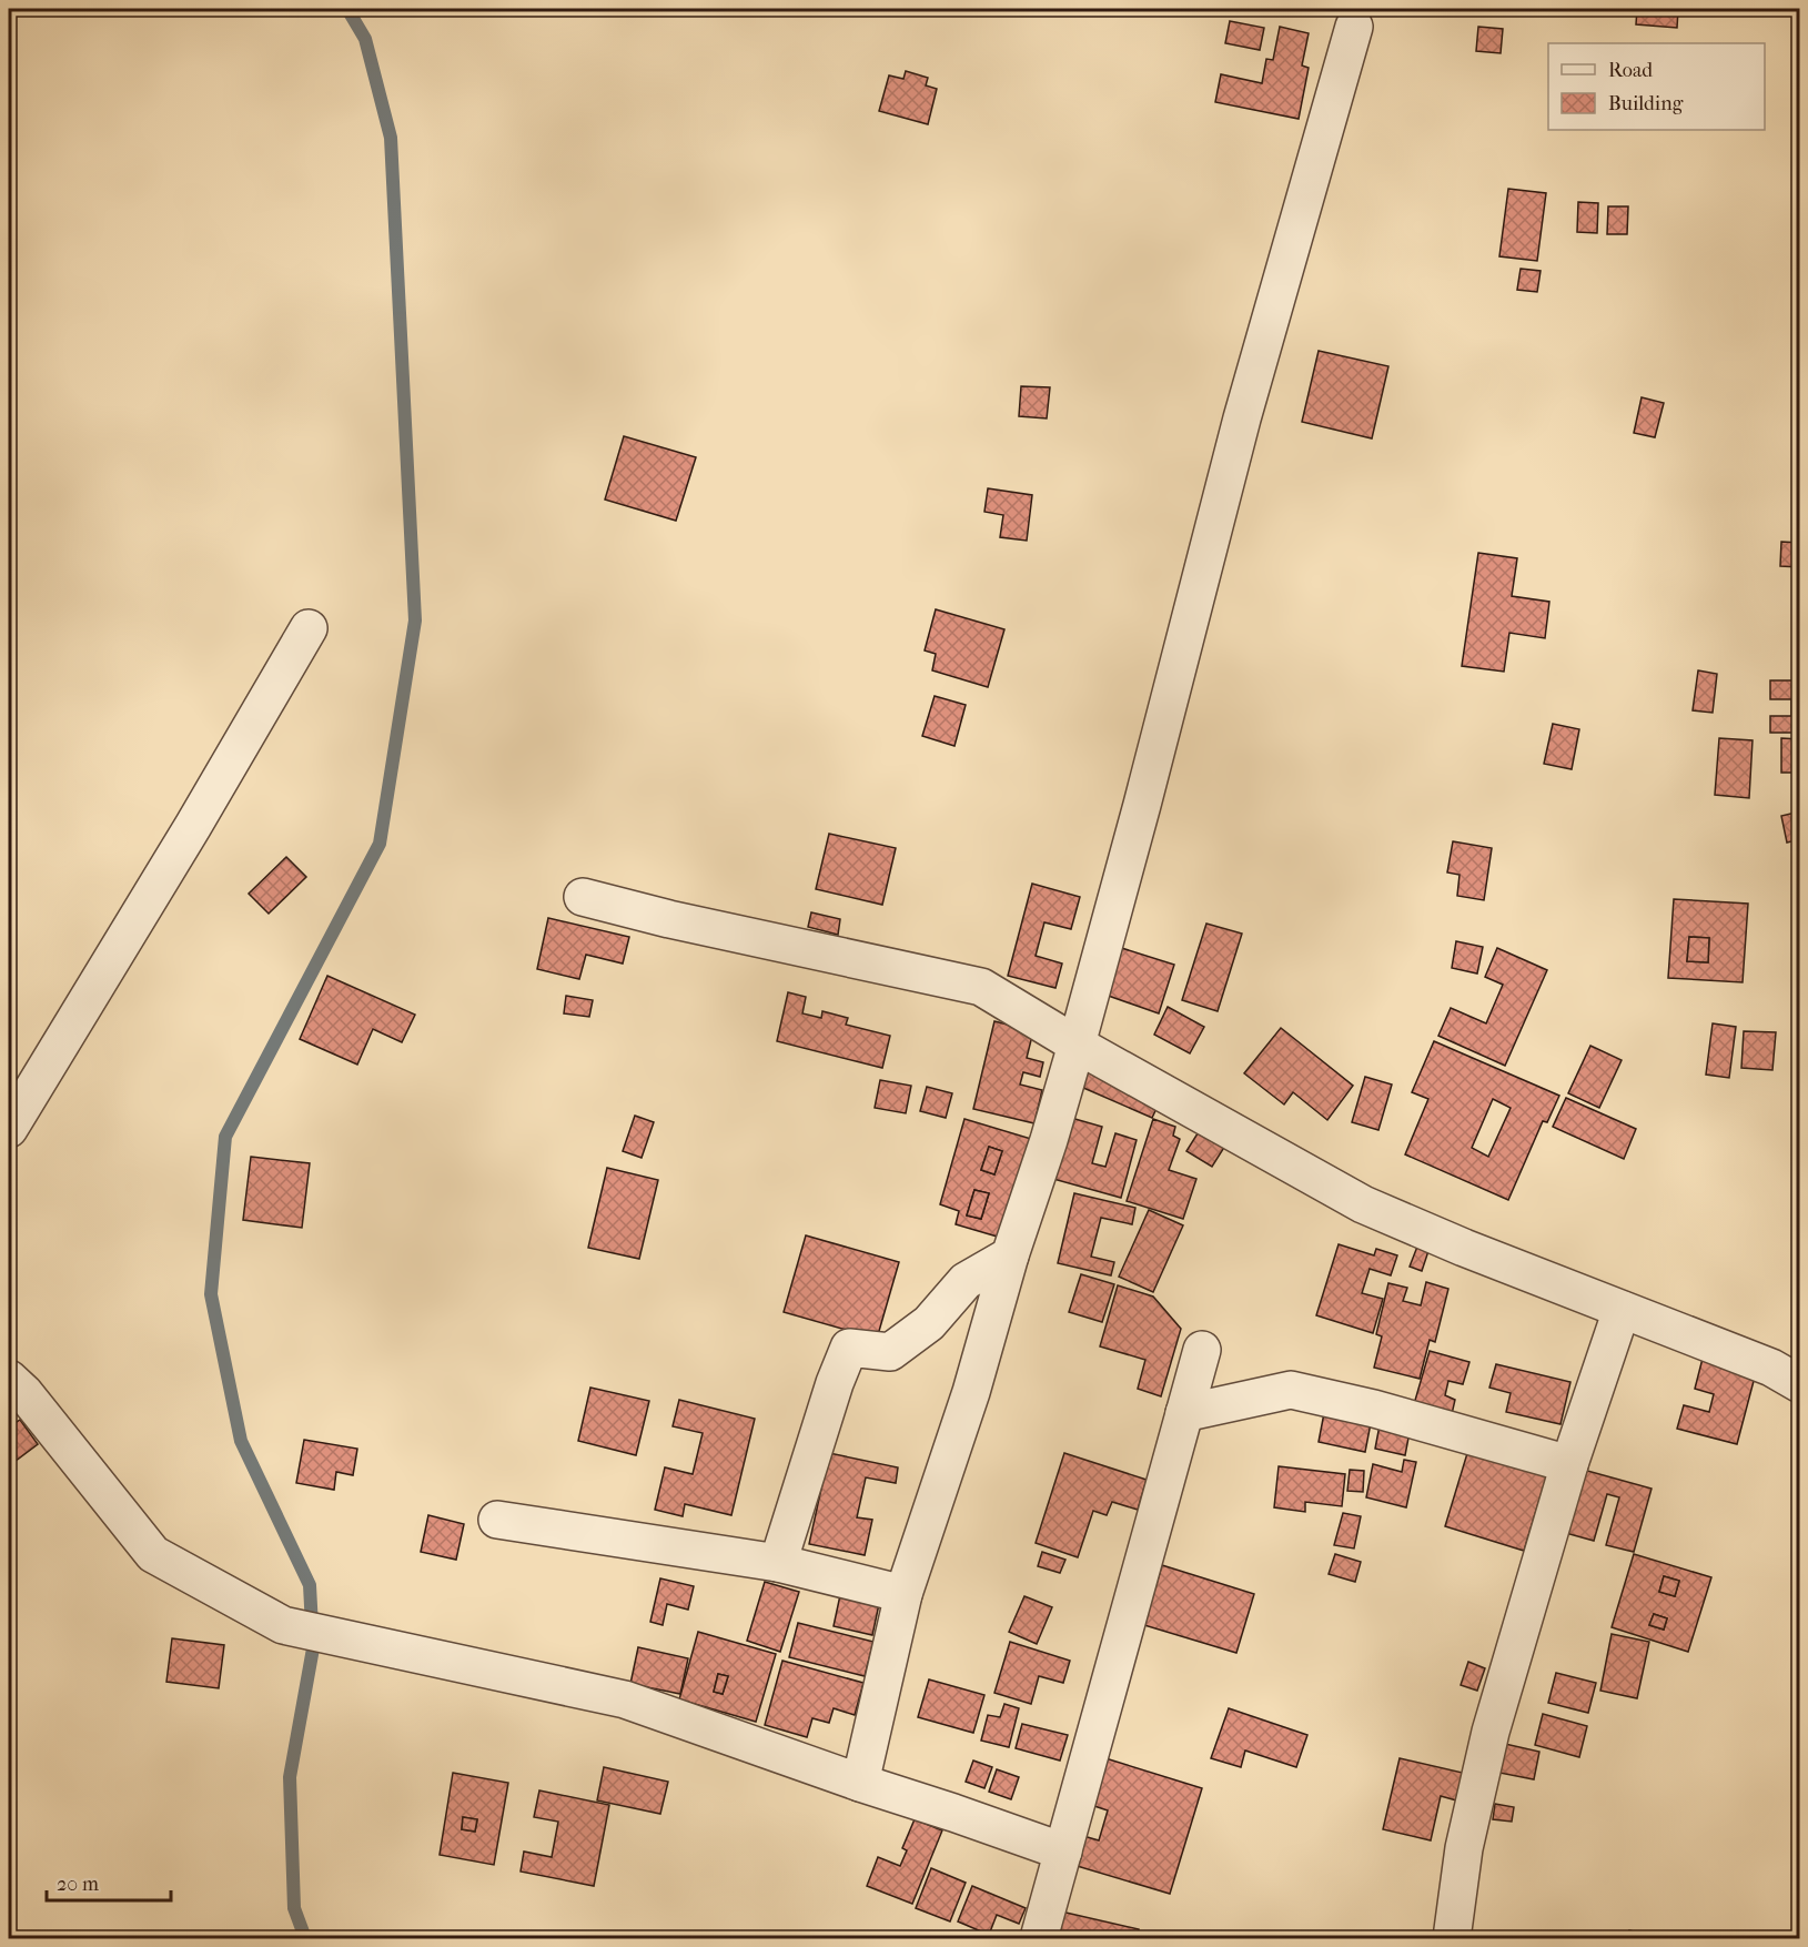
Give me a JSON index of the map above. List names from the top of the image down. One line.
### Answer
{"legend":["Road","Building"],"scale_bar":"20 m"}
